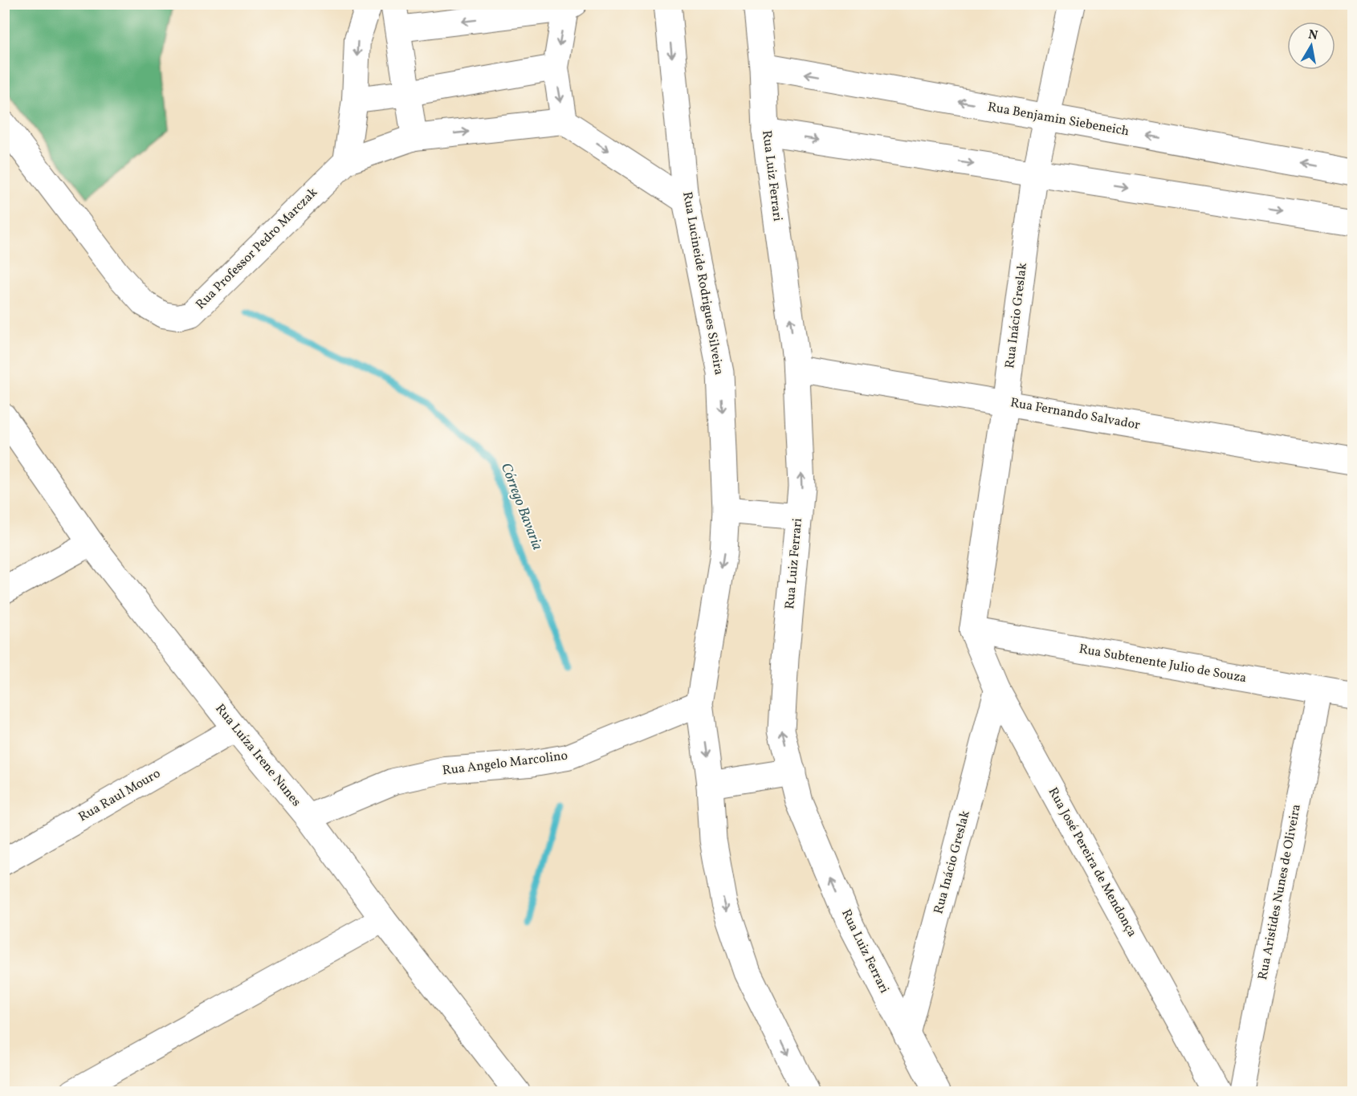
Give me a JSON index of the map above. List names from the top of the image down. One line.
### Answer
{"streets":{"street":["Rua Benjamin Siebeneich","Rua Luiz Ferrari","Rua Professor Pedro Marczak","Rua Lucineide Rodrigues Silveira","Rua Inácio Greslak","Rua Fernando Salvador","Rua Subtenente Julio de Souza","Rua Luíza Irene Nunes","Rua Angelo Marcolino","Rua Raul Mouro","Rua José Pereira de Mendonça","Rua Aristides Nunes de Oliveira"]},"crossings":[["Rua Benjamin Siebeneich","Rua Luiz Ferrari"],["Rua Benjamin Siebeneich","Rua Inácio Greslak"],["Rua Luiz Ferrari","Rua Inácio Greslak"],["Rua Luiz Ferrari","Rua Fernando Salvador"],["Rua Lucineide Rodrigues Silveira","Rua Angelo Marcolino"],["Rua Inácio Greslak","Rua Fernando Salvador"],["Rua Inácio Greslak","Rua Subtenente Julio de Souza"],["Rua Inácio Greslak","Rua José Pereira de Mendonça"],["Rua Subtenente Julio de Souza","Rua José Pereira de Mendonça"],["Rua Subtenente Julio de Souza","Rua Aristides Nunes de Oliveira"],["Rua Luíza Irene Nunes","Rua Angelo Marcolino"],["Rua Luíza Irene Nunes","Rua Raul Mouro"]],"one_way":["Rua Luiz Ferrari","Rua Lucineide Rodrigues Silveira"],"water":["Córrego Bavaria"],"north":"top"}
